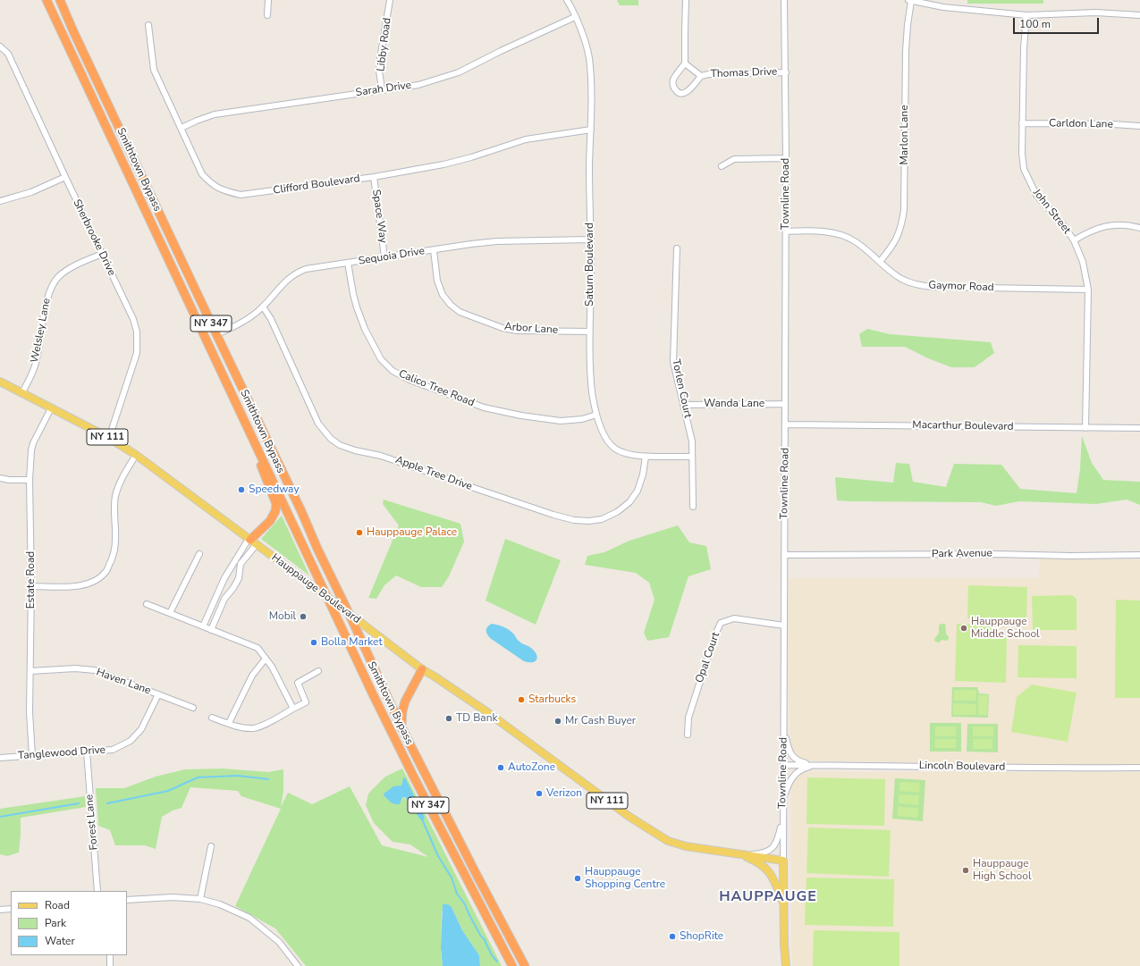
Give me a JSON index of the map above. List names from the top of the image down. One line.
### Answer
{"streets":{"highway":["Smithtown Bypass","NY 347"],"main road":["Townline Road","NY 111","Hauppauge Boulevard"],"street":["Libby Road","Thomas Drive","Sarah Drive","Carldon Lane","Marlon Lane","Clifford Boulevard","John Street","Space Way","Sherbrooke Drive","Sequoia Drive","Saturn Boulevard","Gaymor Road","Arbor Lane","Welsley Lane","Calico Tree Road","Torlen Court","Wanda Lane","Macarthur Boulevard","Apple Tree Drive","Park Avenue","Estate Road","Opal Court","Haven Lane","Tanglewood Drive","Lincoln Boulevard","Forest Lane"]},"crossings":[["Libby Road","Sarah Drive"],["Thomas Drive","Townline Road"],["Sarah Drive","Clifford Boulevard"],["Sarah Drive","Saturn Boulevard"],["Carldon Lane","John Street"],["Marlon Lane","Gaymor Road"],["Smithtown Bypass","Sequoia Drive"],["Smithtown Bypass","Hauppauge Boulevard"],["Clifford Boulevard","Space Way"],["Clifford Boulevard","Saturn Boulevard"],["Townline Road","Gaymor Road"],["Townline Road","Wanda Lane"],["Townline Road","Macarthur Boulevard"],["Townline Road","NY 111"],["Townline Road","Park Avenue"],["Townline Road","Hauppauge Boulevard"],["Townline Road","Opal Court"],["Townline Road","Lincoln Boulevard"],["John Street","Gaymor Road"],["John Street","Macarthur Boulevard"],["Space Way","Sequoia Drive"],["Sherbrooke Drive","Welsley Lane"],["Sherbrooke Drive","Hauppauge Boulevard"],["Sequoia Drive","Saturn Boulevard"],["Sequoia Drive","Arbor Lane"],["Sequoia Drive","Calico Tree Road"],["Sequoia Drive","Apple Tree Drive"],["Saturn Boulevard","Arbor Lane"],["Saturn Boulevard","Calico Tree Road"],["Saturn Boulevard","Torlen Court"],["Saturn Boulevard","Apple Tree Drive"],["Welsley Lane","Hauppauge Boulevard"],["Torlen Court","Wanda Lane"],["NY 111","Hauppauge Boulevard"],["Estate Road","Hauppauge Boulevard"],["Estate Road","Haven Lane"],["Estate Road","Tanglewood Drive"],["Haven Lane","Tanglewood Drive"],["Tanglewood Drive","Forest Lane"]],"districts":["HAUPPAUGE"],"places":["Speedway","Hauppauge Palace","Mobil","Hauppauge Middle School","Bolla Market","Starbucks","TD Bank","Mr Cash Buyer","AutoZone","Verizon","Hauppauge High School","Hauppauge Shopping Centre","ShopRite"],"legend":["Road","Park","Water"],"scale_bar":"100 m"}
